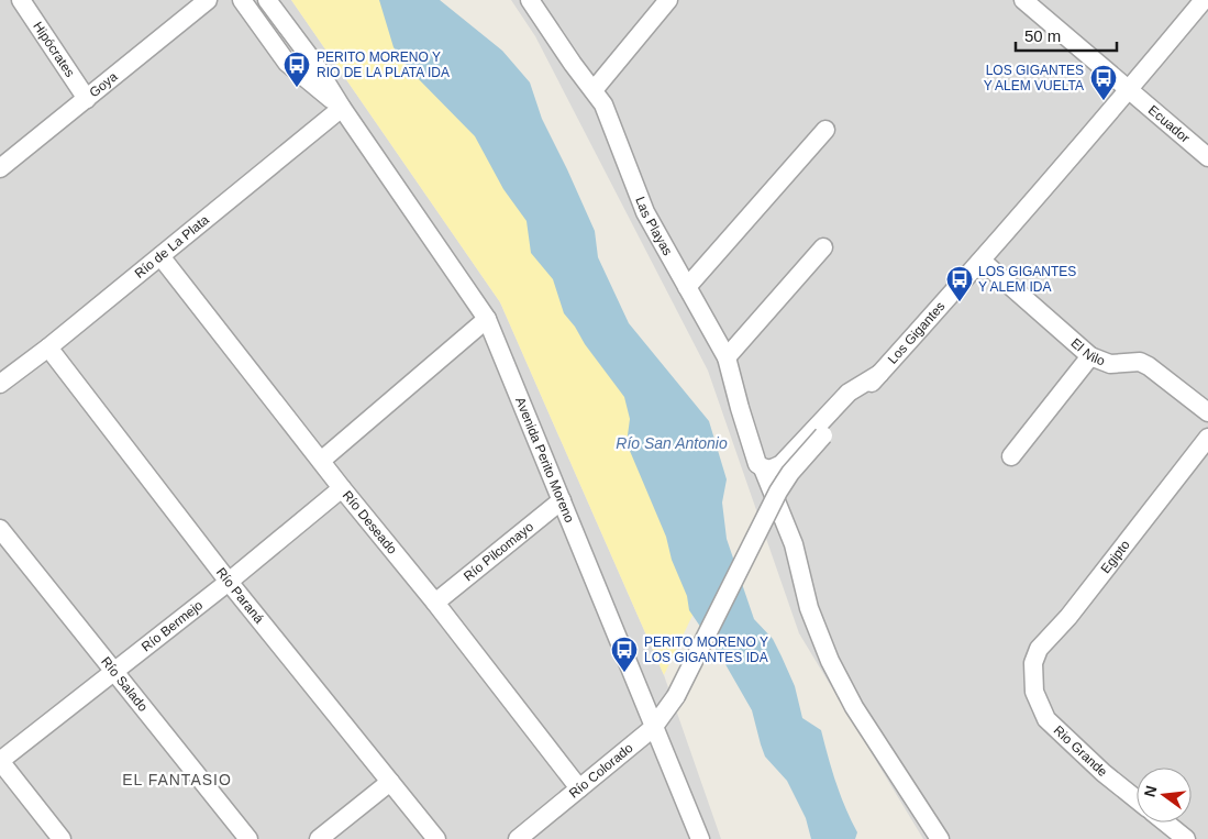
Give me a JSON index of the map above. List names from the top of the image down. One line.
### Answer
{"streets":{"street":["Hipócrates","Goya","Ecuador","Las Playas","Río de La Plata","Los Gigantes","El Nilo","Avenida Perito Moreno","Río Deseado","Río Pilcomayo","Egipto","Río Paraná","Río Bermejo","Río Salado","Rio Grande","Río Colorado"]},"crossings":[["Hipócrates","Goya"],["Ecuador","Los Gigantes"],["Río de La Plata","Avenida Perito Moreno"],["Río de La Plata","Río Deseado"],["Río de La Plata","Río Paraná"],["Los Gigantes","El Nilo"],["Los Gigantes","Río Colorado"],["Avenida Perito Moreno","Río Pilcomayo"],["Avenida Perito Moreno","Río Colorado"],["Río Deseado","Río Pilcomayo"],["Río Deseado","Río Bermejo"],["Río Deseado","Río Colorado"],["Egipto","Rio Grande"],["Río Paraná","Río Bermejo"],["Río Bermejo","Río Salado"]],"districts":["EL FANTASIO"],"water":["Río San Antonio"],"places":{"bus stop":["PERITO MORENO Y RIO DE LA PLATA IDA","LOS GIGANTES Y ALEM VUELTA","LOS GIGANTES Y ALEM IDA","PERITO MORENO Y LOS GIGANTES IDA"]},"scale_bar":"50 m","north":"left"}
